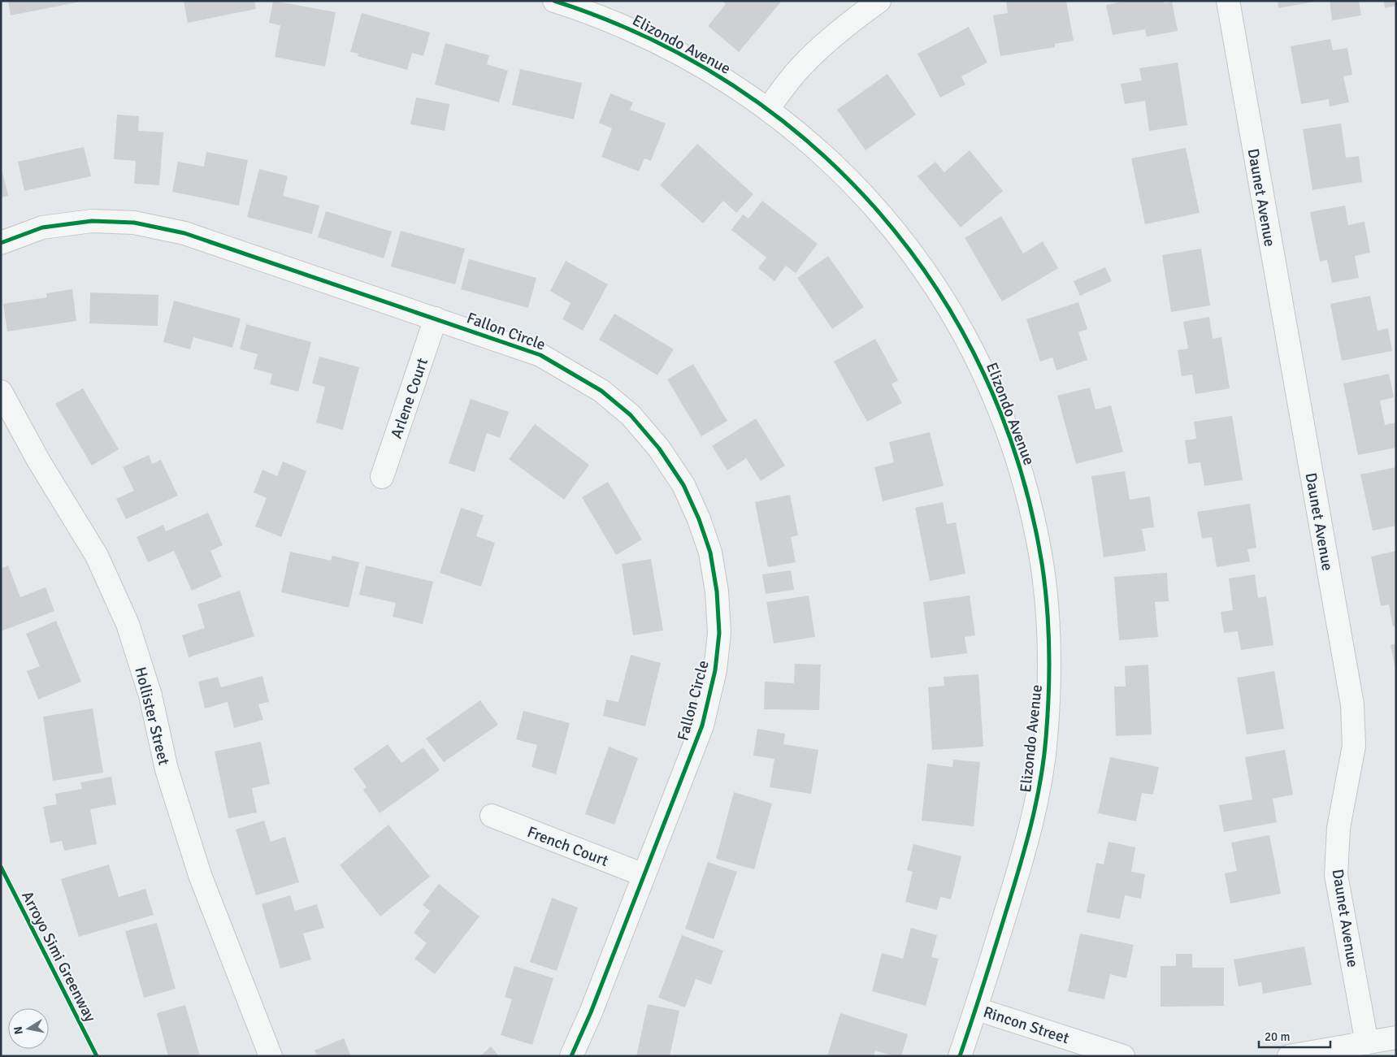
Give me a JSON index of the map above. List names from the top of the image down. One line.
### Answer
{"streets":{"street":["Elizondo Avenue","Daunet Avenue","Fallon Circle","Arlene Court","Hollister Street","French Court","Rincon Street"],"cycle path":["Arroyo Simi Greenway"]},"crossings":[["Elizondo Avenue","Rincon Street"],["Fallon Circle","Arlene Court"],["Fallon Circle","French Court"]],"scale_bar":"20 m","north":"left"}
